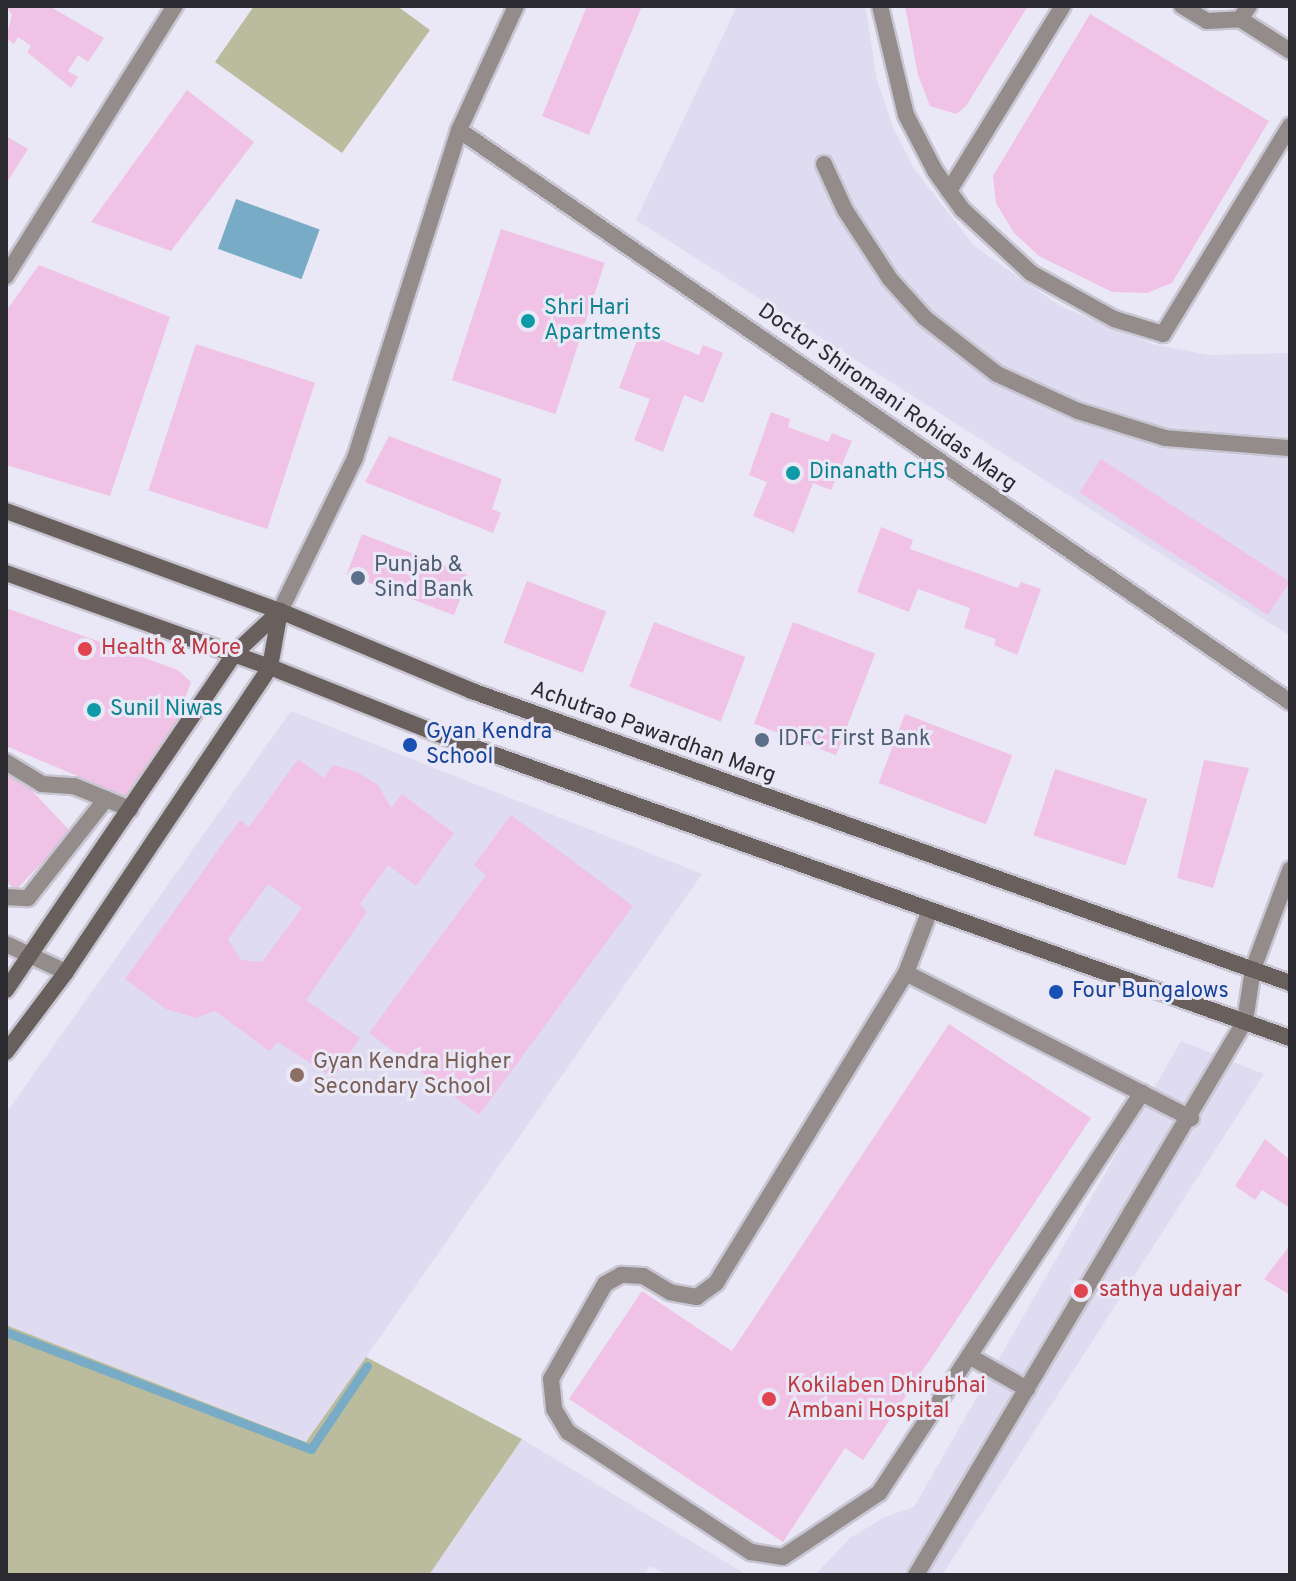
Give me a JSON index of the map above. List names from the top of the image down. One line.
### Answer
{"streets":{"main road":["Achutrao Pawardhan Marg"],"street":["Doctor Shiromani Rohidas Marg"]},"places":["Shri Hari Apartments","Dinanath CHS","Punjab & Sind Bank","Health & More","Sunil Niwas","IDFC First Bank","Gyan Kendra School","Four Bungalows","Gyan Kendra Higher Secondary School","sathya udaiyar","Kokilaben Dhirubhai Ambani Hospital"]}
